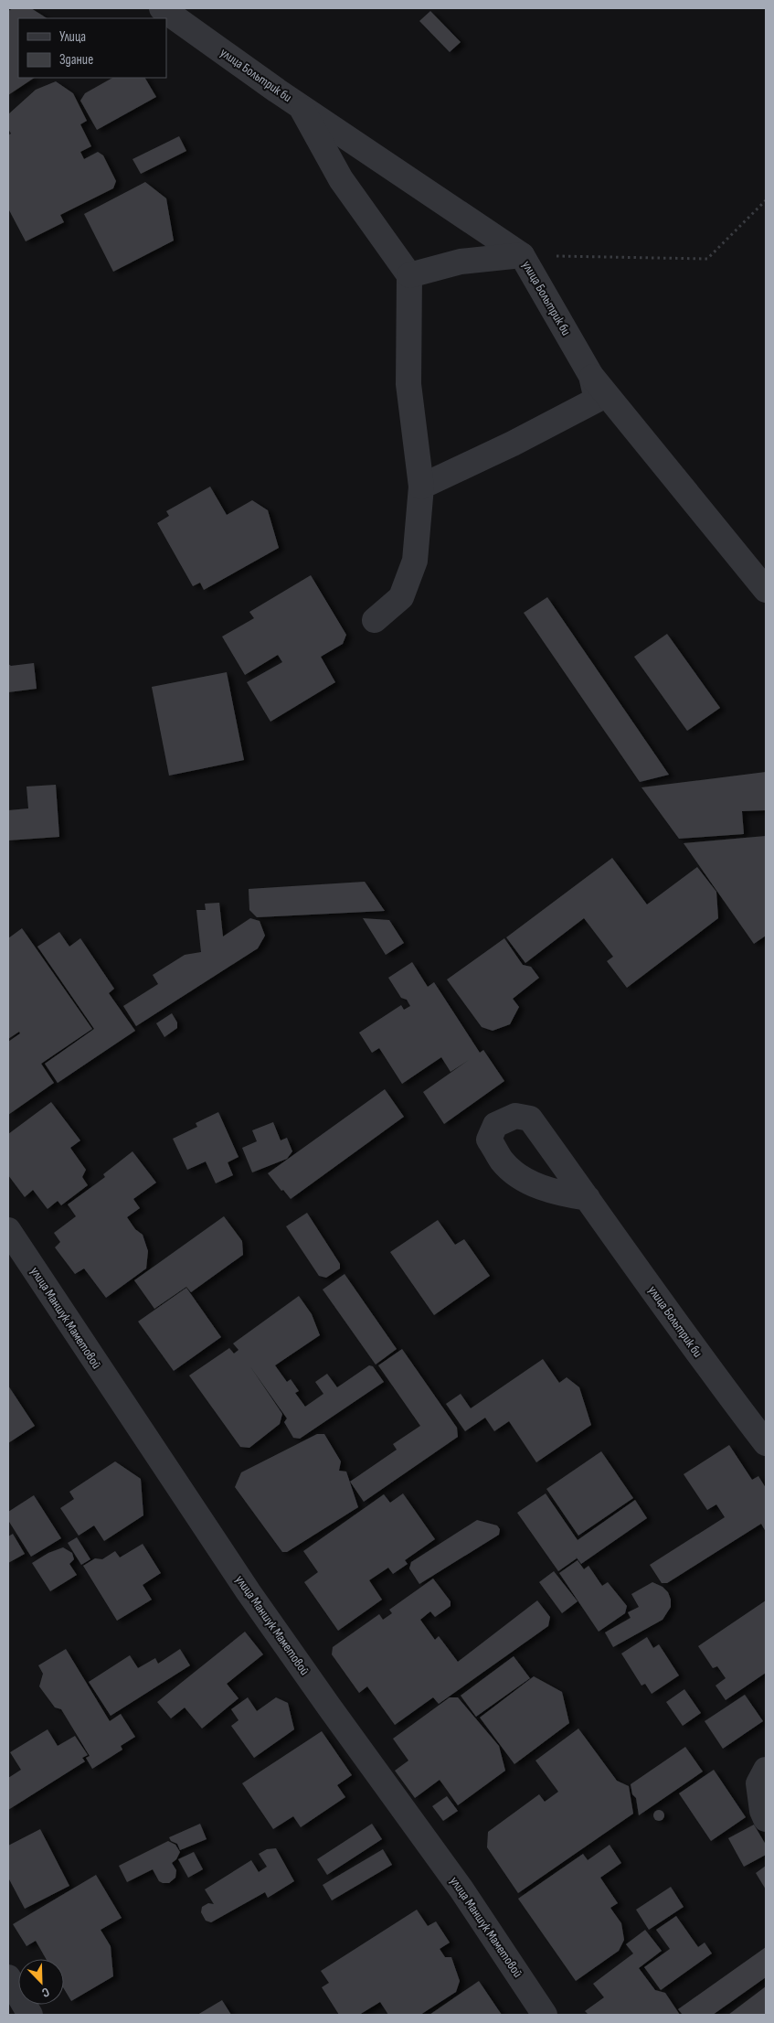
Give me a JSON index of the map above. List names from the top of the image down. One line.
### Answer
{"streets":{"street":["улица Больтрик би","улица Маншук Маметовой"]},"legend":["Улица","Здание"],"north":"bottom right"}
